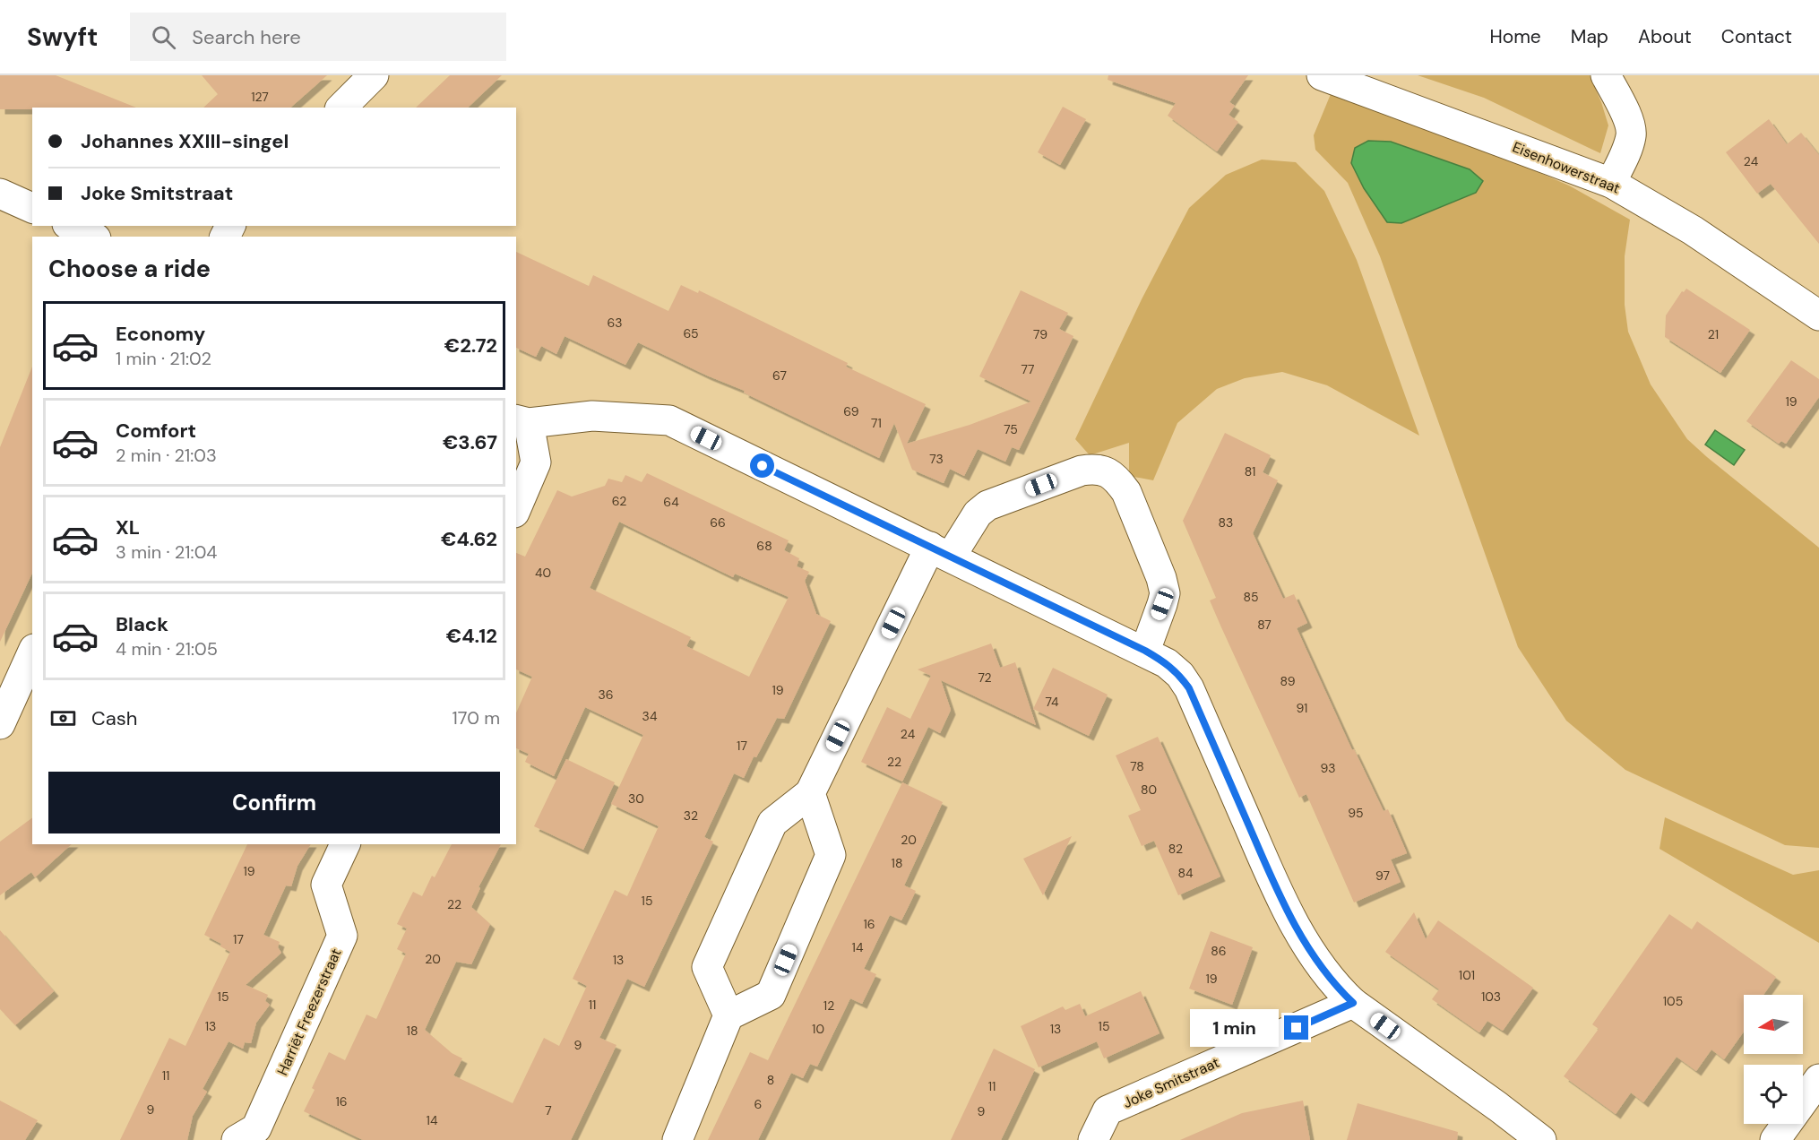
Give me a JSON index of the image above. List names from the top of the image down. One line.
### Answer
{"streets":{"street":["Eisenhowerstraat","Harriët Freezerstraat","Joke Smitstraat"]},"house_numbers":["127","24","63","65","79","21","77","67","19","69","71","75","73","81","62","64","66","83","68","40","85","87","72","89","19","36","74","91","34","24","17","22","78","93","80","30","95","32","20","82","18","19","84","97","15","22","16","17","14","86","20","13","101","19","15","103","105","11","12","13","15","10","13","18","9","11","8","11","16","6","9","7","9","14"],"north":"left","page":{"header":"Swyft","search":"Search here","nav":["Home","Map","About","Contact"],"banner":["Johannes XXIII-singel","Joke Smitstraat"],"heading":"Choose a ride","list":[{"name":"Economy","note":"1 min · 21:02","value":"€2.72"},{"name":"Comfort","note":"2 min · 21:03","value":"€3.67"},{"name":"XL","note":"3 min · 21:04","value":"€4.62"},{"name":"Black","note":"4 min · 21:05","value":"€4.12"}],"pay":["Cash","170 m"],"buttons":"Confirm","bubble":"1 min"}}
